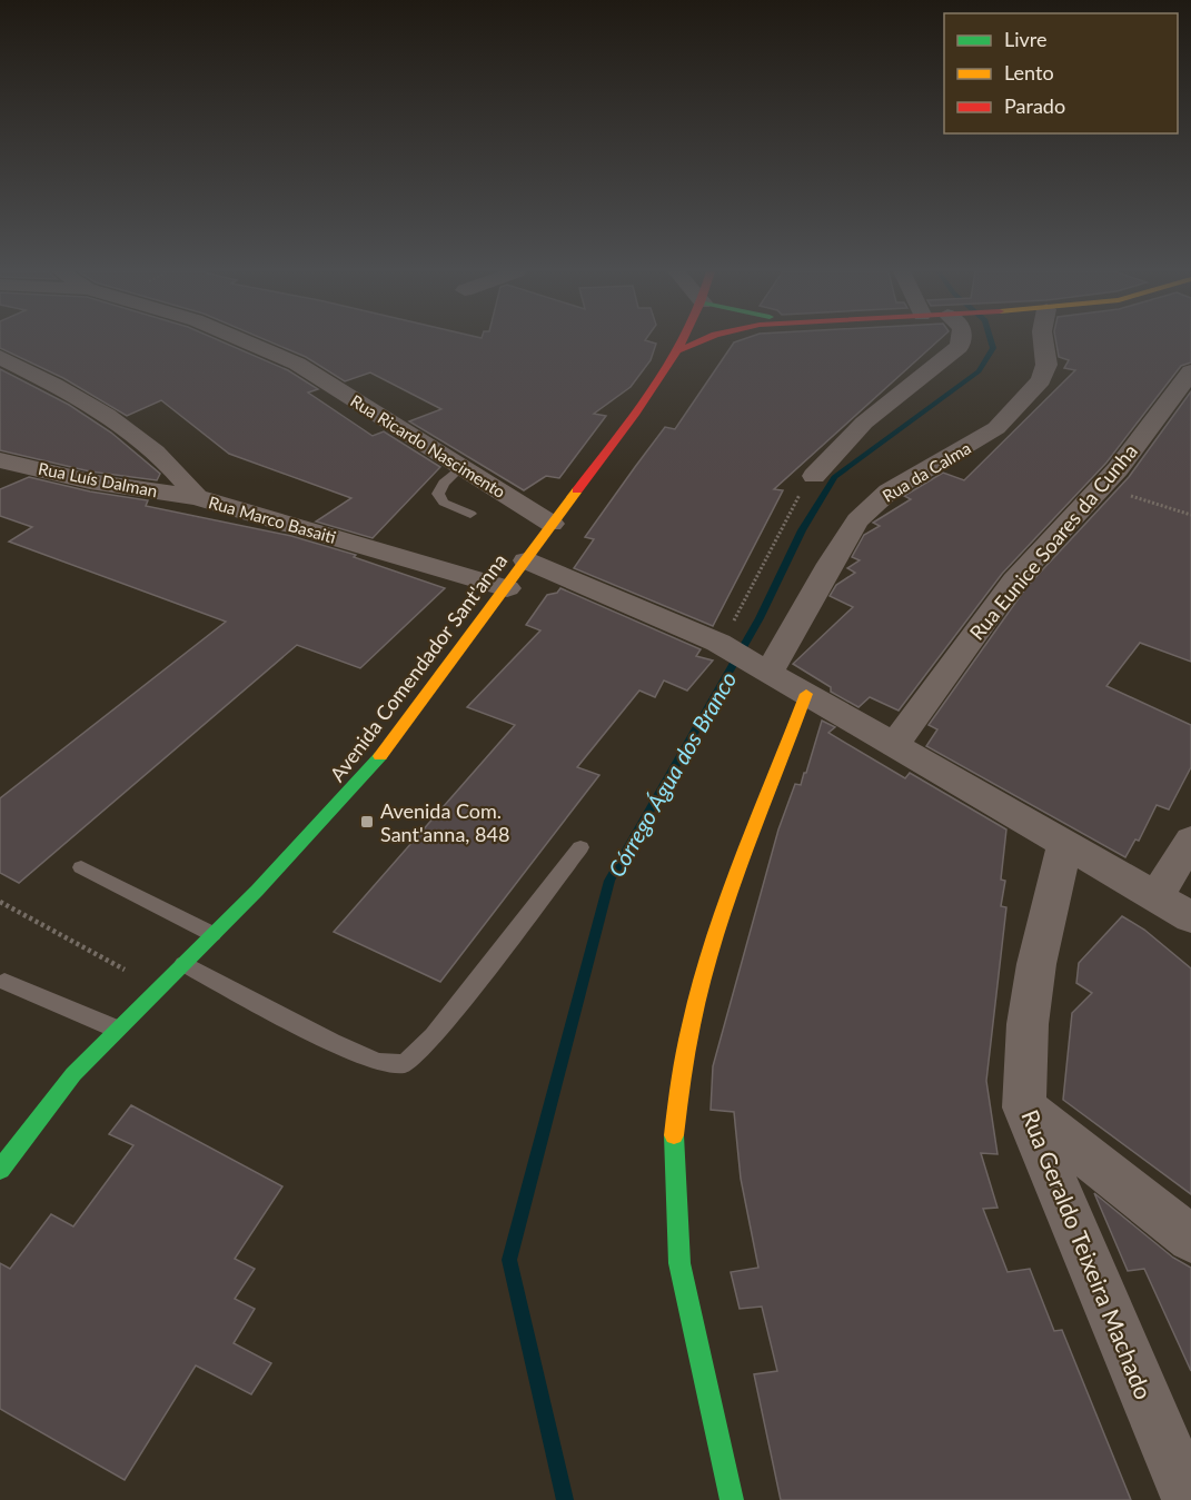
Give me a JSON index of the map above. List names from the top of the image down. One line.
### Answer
{"streets":{"main road":["Avenida Comendador Sant'anna"],"street":["Rua Ricardo Nascimento","Rua da Calma","Rua Luís Dalman","Rua Marco Basaiti","Rua Eunice Soares da Cunha","Rua Geraldo Teixeira Machado"]},"crossings":[["Rua Ricardo Nascimento","Avenida Comendador Sant'anna"],["Rua Luís Dalman","Rua Marco Basaiti"],["Rua Marco Basaiti","Avenida Comendador Sant'anna"]],"water":["Córrego Água dos Branco"],"places":{"transit":["Avenida Com. Sant'anna, 848"]},"legend":["Livre","Lento","Parado"]}
